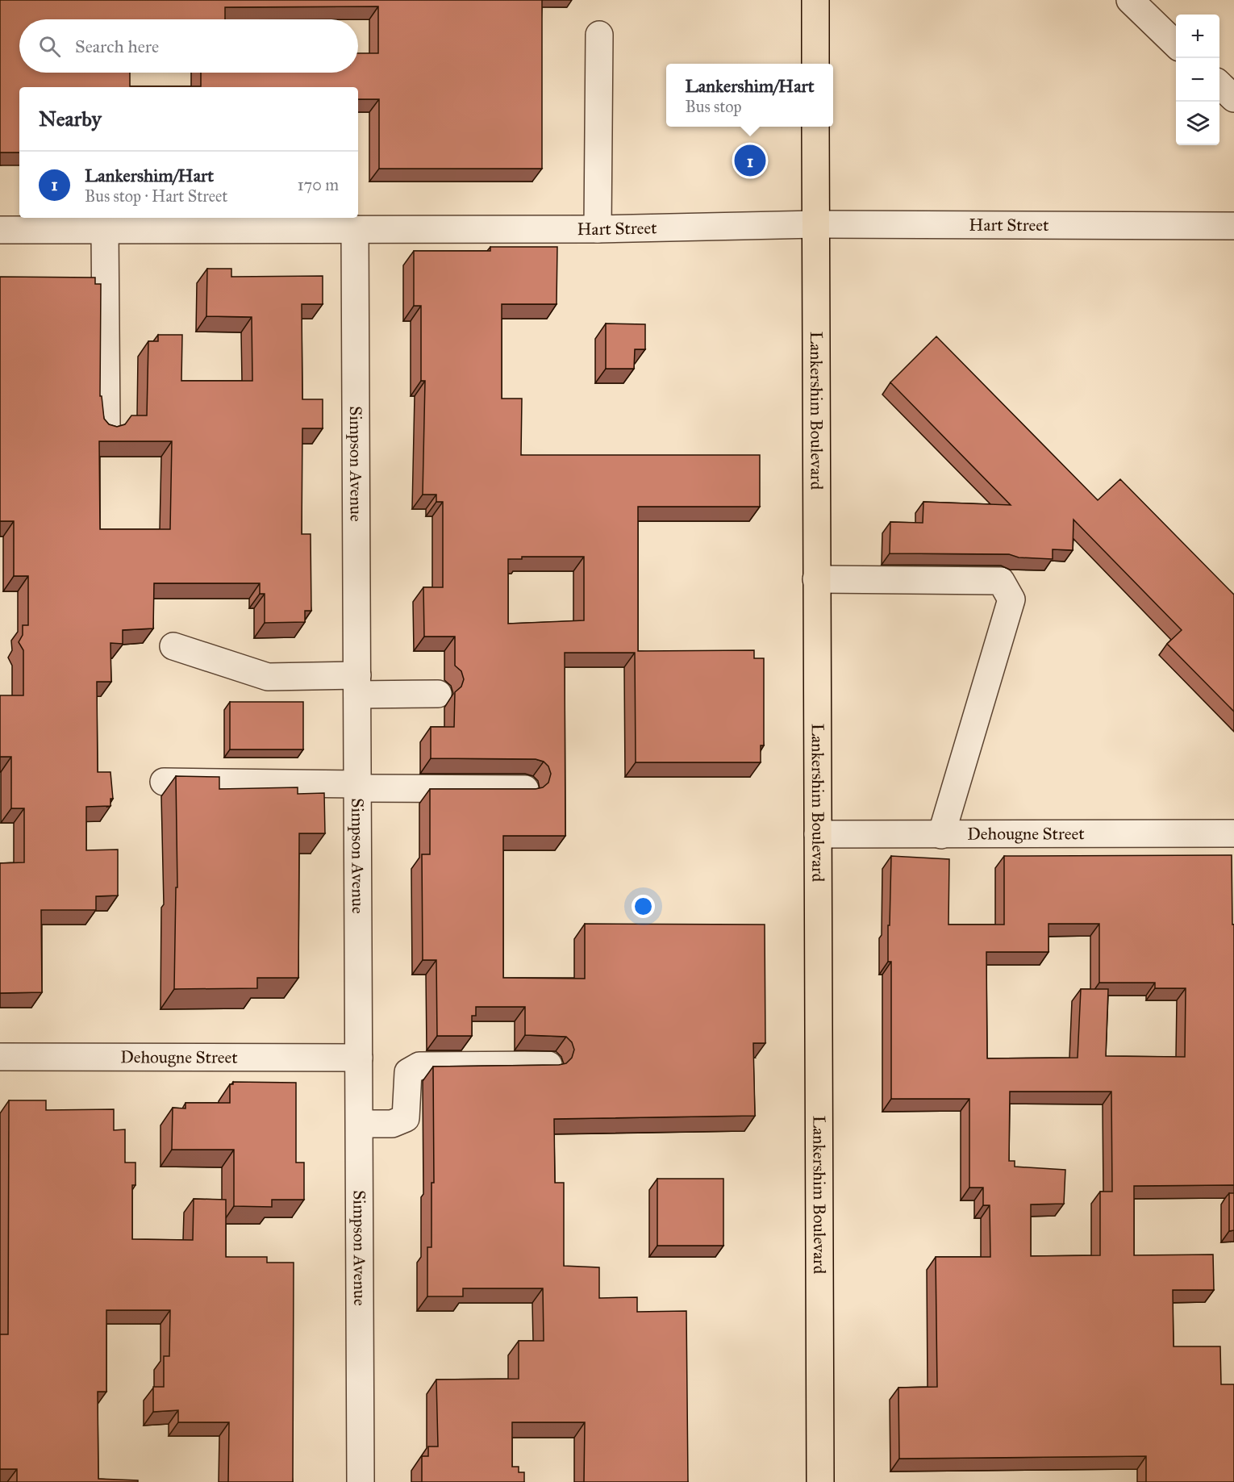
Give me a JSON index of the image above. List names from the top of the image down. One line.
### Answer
{"streets":{"main road":["Lankershim Boulevard"],"street":["Hart Street","Simpson Avenue","Dehougne Street"]},"crossings":[["Hart Street","Lankershim Boulevard"],["Hart Street","Simpson Avenue"],["Lankershim Boulevard","Dehougne Street"],["Simpson Avenue","Dehougne Street"]],"page":{"map_buttons":["+","−"],"search":"Search here","popup":["Lankershim/Hart","Bus stop"],"heading":"Nearby","pins":"1","list":[{"mark":"1","name":"Lankershim/Hart","note":"Bus stop · Hart Street","value":"170 m"}]}}
